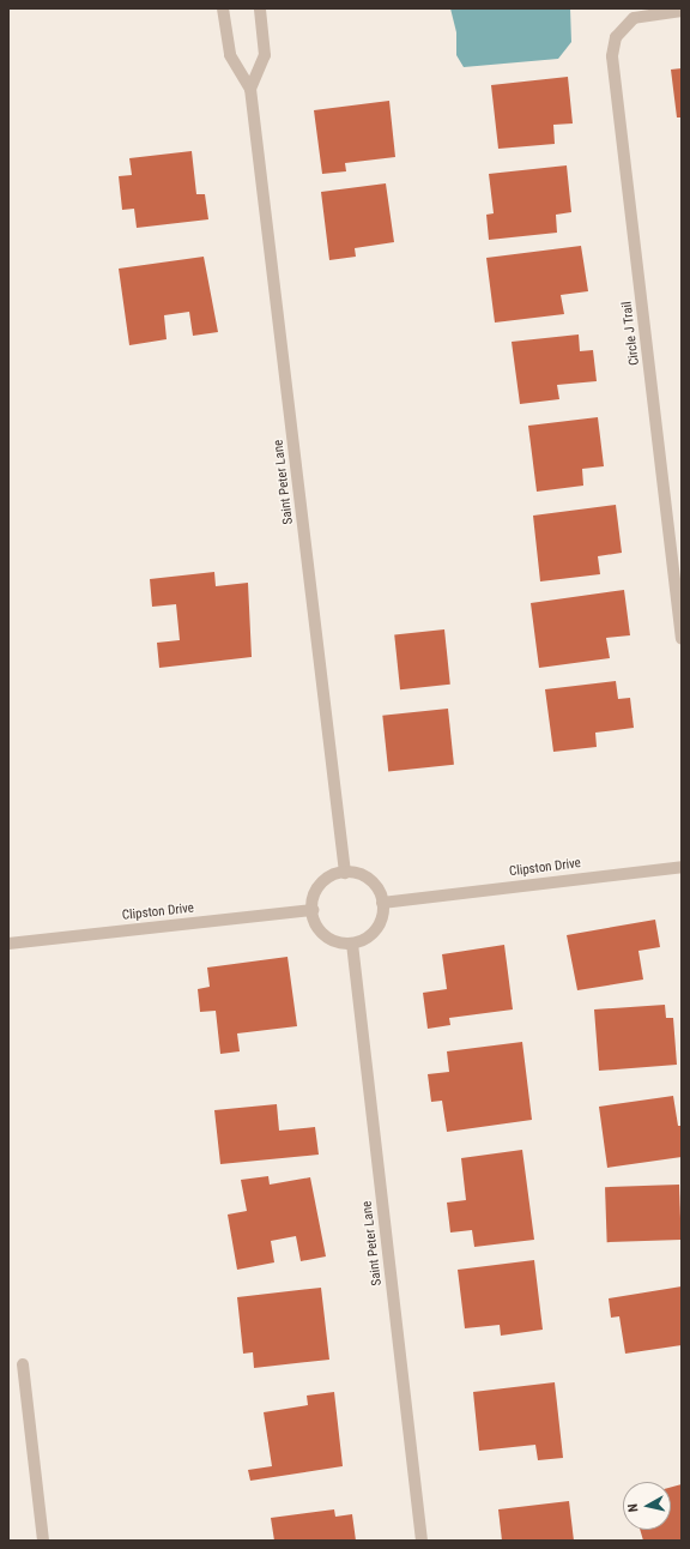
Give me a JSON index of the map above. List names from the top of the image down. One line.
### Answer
{"streets":{"street":["Circle J Trail","Saint Peter Lane","Clipston Drive"]},"crossings":[["Saint Peter Lane","Clipston Drive"]],"north":"left"}
